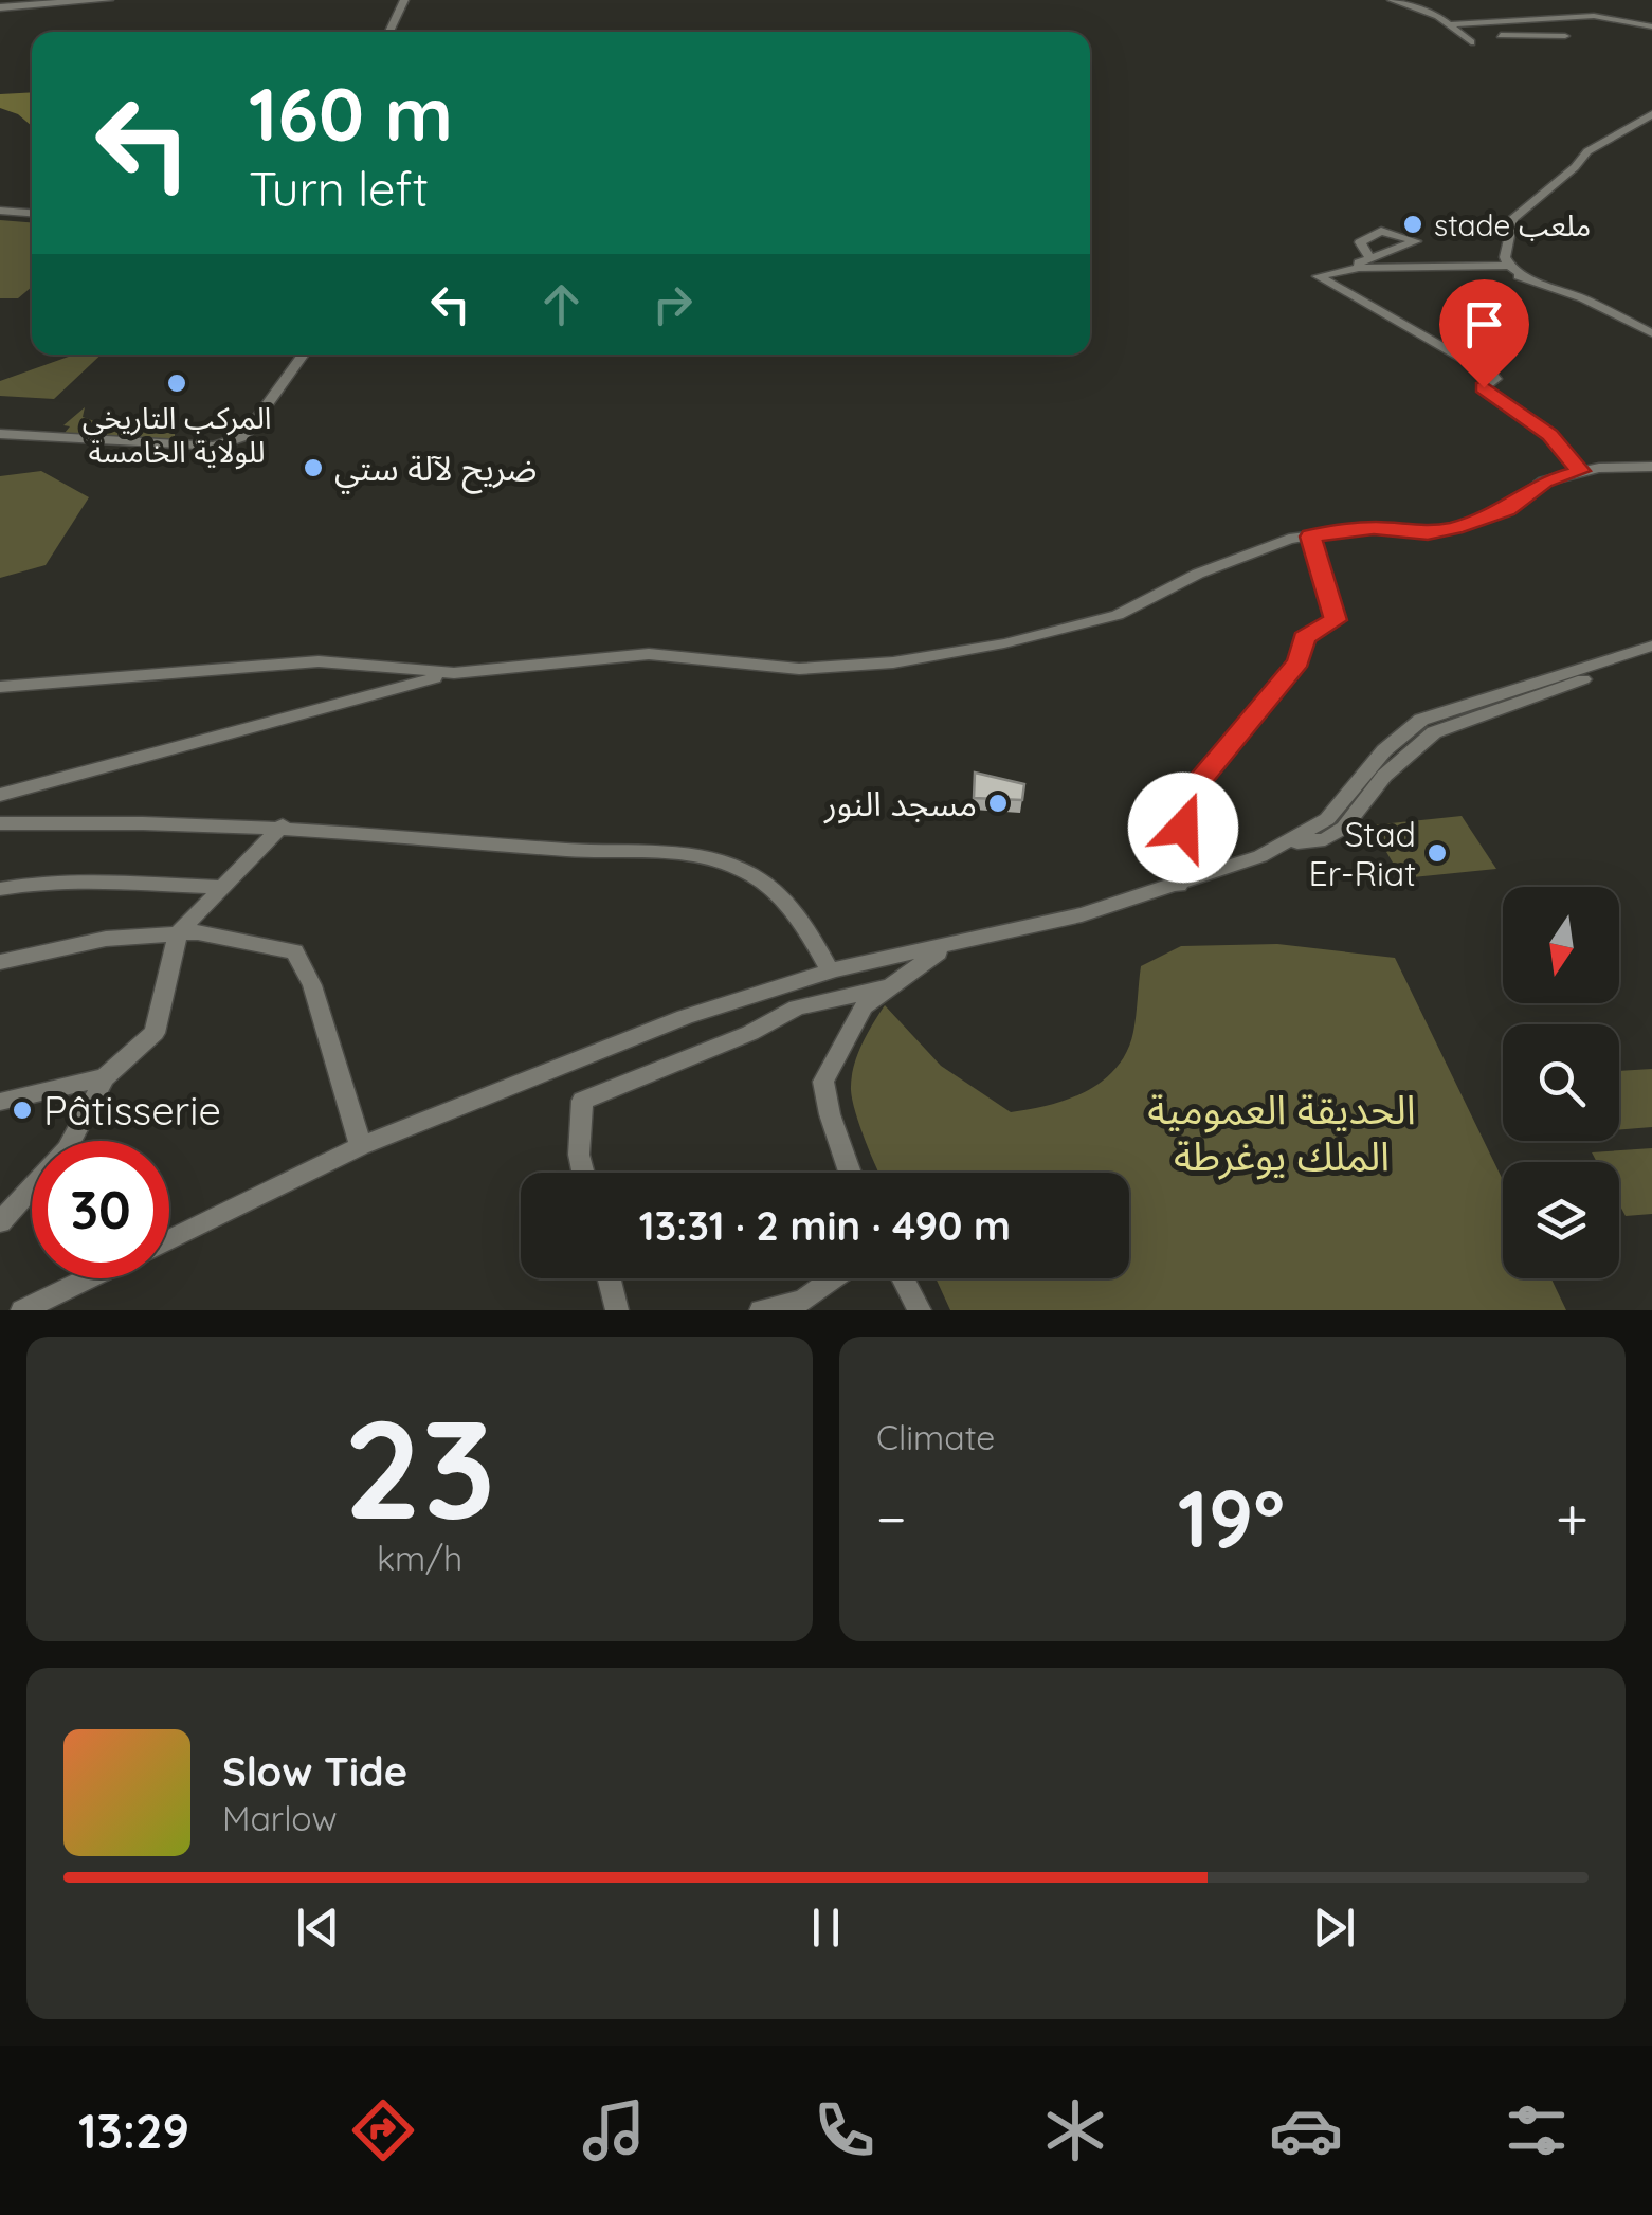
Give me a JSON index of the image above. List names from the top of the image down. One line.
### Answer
{"parks":["الحديقة العمومية الملك يوغرطة"],"places":["stade ملعب","المركب التاريخي للولاية الخامسة","ضريح لآلة ستي","مسجد النور","Stad Er-Riat","Pâtisserie"],"north":"bottom","page":{"turn":["160 m","Turn left"],"limit":"30","trip":"13:31 · 2 min · 490 m","tile":[["23","km/h"],"Climate"],"heat":["−","19°","+"],"song":["Slow Tide","Marlow"],"tabs":"13:29"}}
